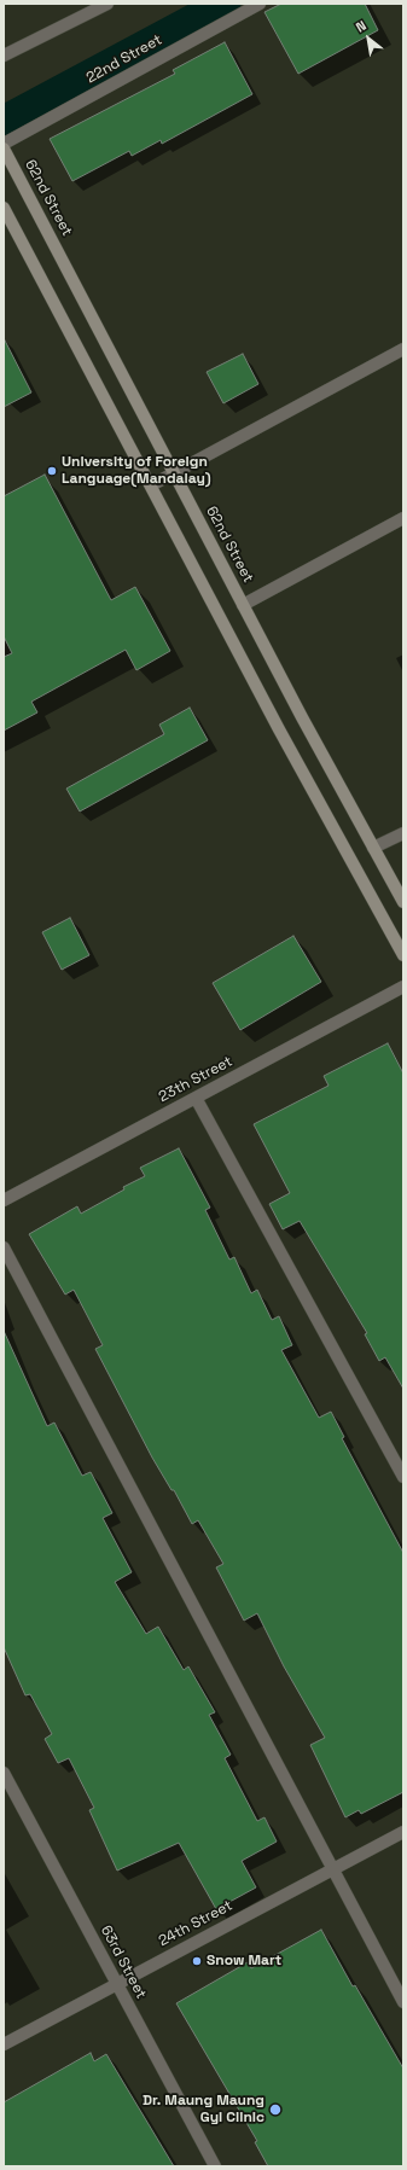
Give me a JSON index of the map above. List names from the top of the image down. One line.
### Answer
{"streets":{"main road":["62nd Street"],"street":["22nd Street","23th Street","24th Street","63rd Street"]},"crossings":[["24th Street","63rd Street"]],"places":["University of Foreign Language(Mandalay)","Snow Mart","Dr. Maung Maung Gyi Clinic"],"north":"top left"}
